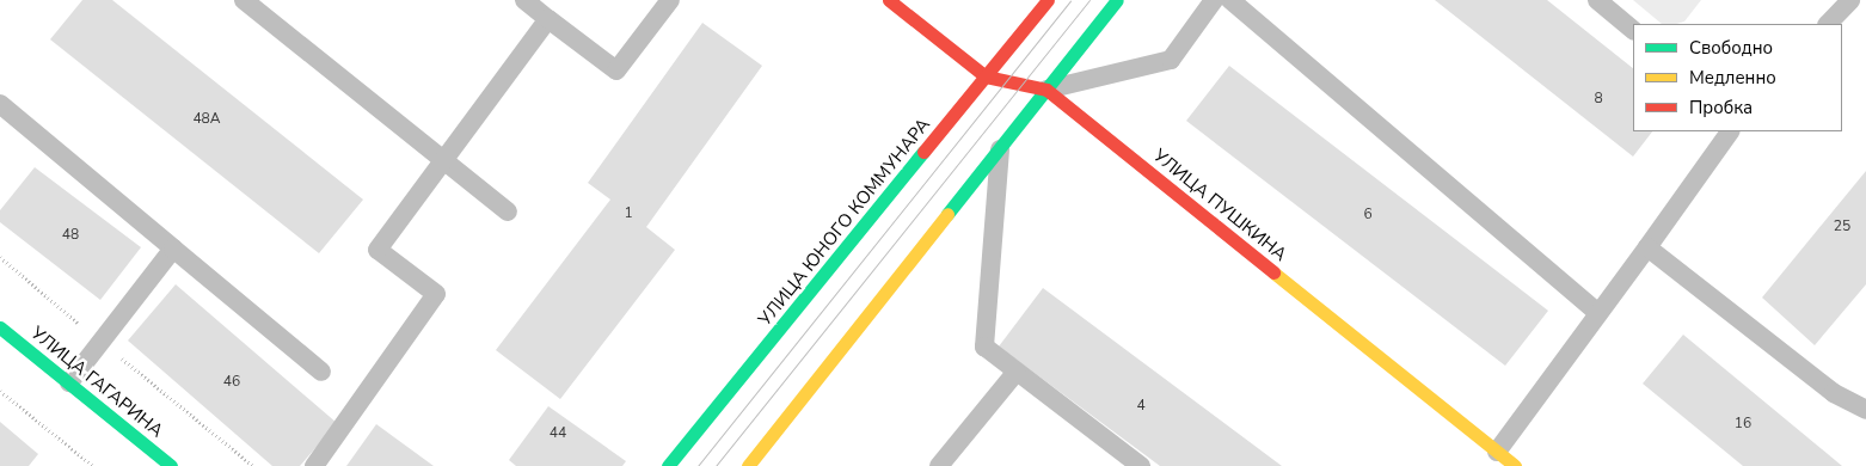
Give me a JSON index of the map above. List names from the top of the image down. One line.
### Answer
{"streets":{"street":["УЛИЦА ПУШКИНА","УЛИЦА ЮНОГО КОММУНАРА","УЛИЦА ГАГАРИНА"]},"crossings":[["УЛИЦА ПУШКИНА","УЛИЦА ЮНОГО КОММУНАРА"]],"house_numbers":["8","48А","1","6","25","48","46","4","16","44"],"legend":["Свободно","Медленно","Пробка"]}
